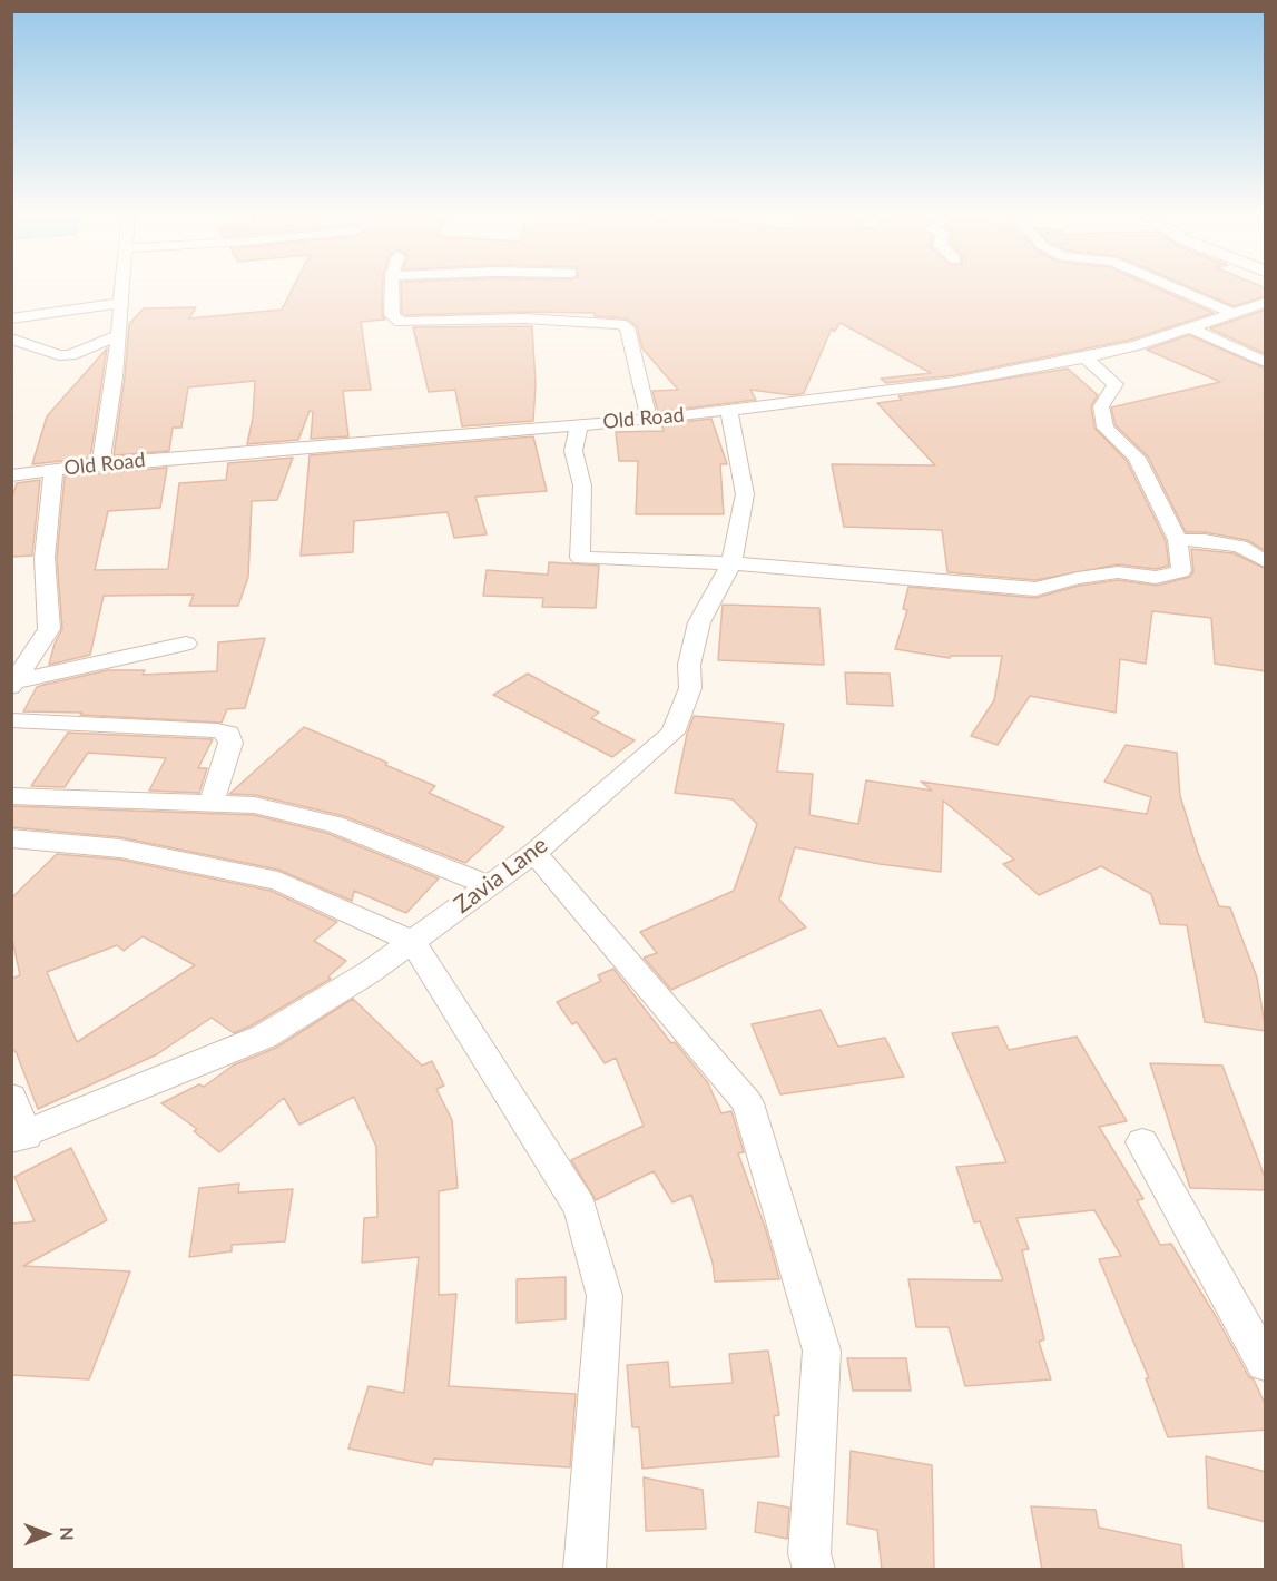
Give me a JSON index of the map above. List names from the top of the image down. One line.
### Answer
{"streets":{"street":["Old Road","Zavia Lane"]},"crossings":[["Old Road","Zavia Lane"]],"north":"right"}
